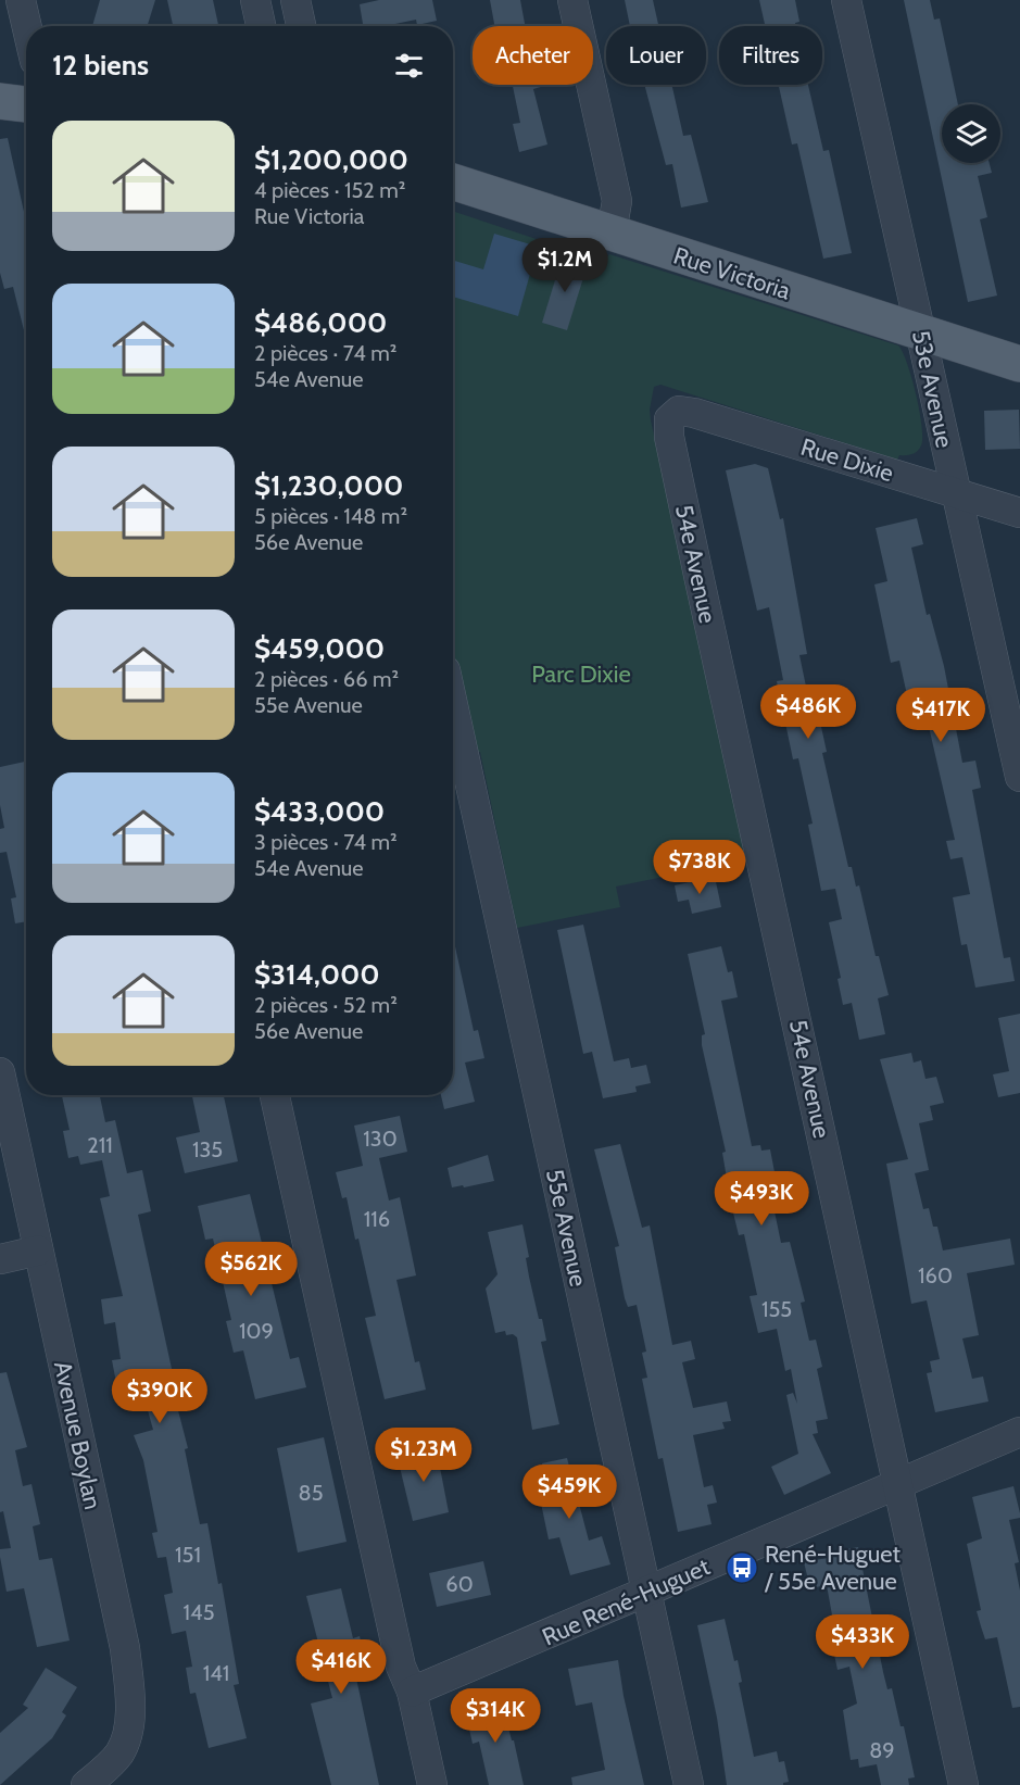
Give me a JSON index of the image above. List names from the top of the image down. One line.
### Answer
{"streets":{"main road":["Rue Victoria"],"street":["53e Avenue","Rue Dixie","54e Avenue","55e Avenue","Avenue Boylan","Rue René-Huguet"]},"crossings":[["Rue Victoria","53e Avenue"],["53e Avenue","Rue Dixie"],["Rue Dixie","54e Avenue"],["54e Avenue","Rue René-Huguet"],["55e Avenue","Rue René-Huguet"]],"parks":["Parc Dixie"],"places":{"bus stop":["René-Huguet / 55e Avenue"]},"house_numbers":["130","211","135","116","160","155","109","85","151","60","145","141","89"],"page":{"chip":["Acheter","Louer","Filtres"],"heading":"12 biens","list":[{"name":"$1,200,000","note":"4 pièces · 152 m² · Rue Victoria"},{"name":"$486,000","note":"2 pièces · 74 m² · 54e Avenue"},{"name":"$1,230,000","note":"5 pièces · 148 m² · 56e Avenue"},{"name":"$459,000","note":"2 pièces · 66 m² · 55e Avenue"},{"name":"$433,000","note":"3 pièces · 74 m² · 54e Avenue"},{"name":"$314,000","note":"2 pièces · 52 m² · 56e Avenue"}],"price":["$1.2M","$486K","$417K","$738K","$493K","$562K","$390K","$1.23M","$459K","$433K","$416K","$314K"]}}
